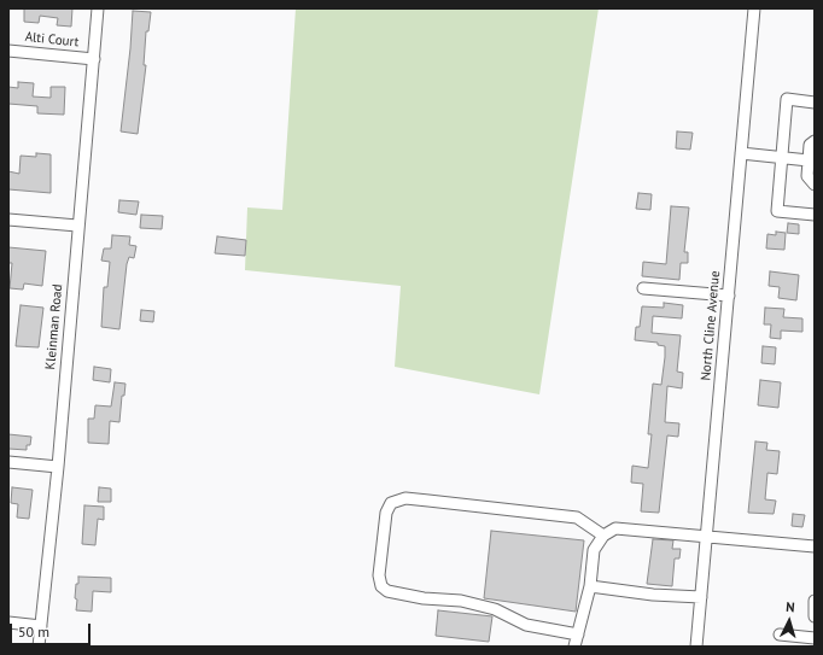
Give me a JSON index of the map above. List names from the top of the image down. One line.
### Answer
{"streets":{"street":["Alti Court","North Cline Avenue","Kleinman Road"]},"crossings":[["Alti Court","Kleinman Road"]],"scale_bar":"50 m","north":"top"}
